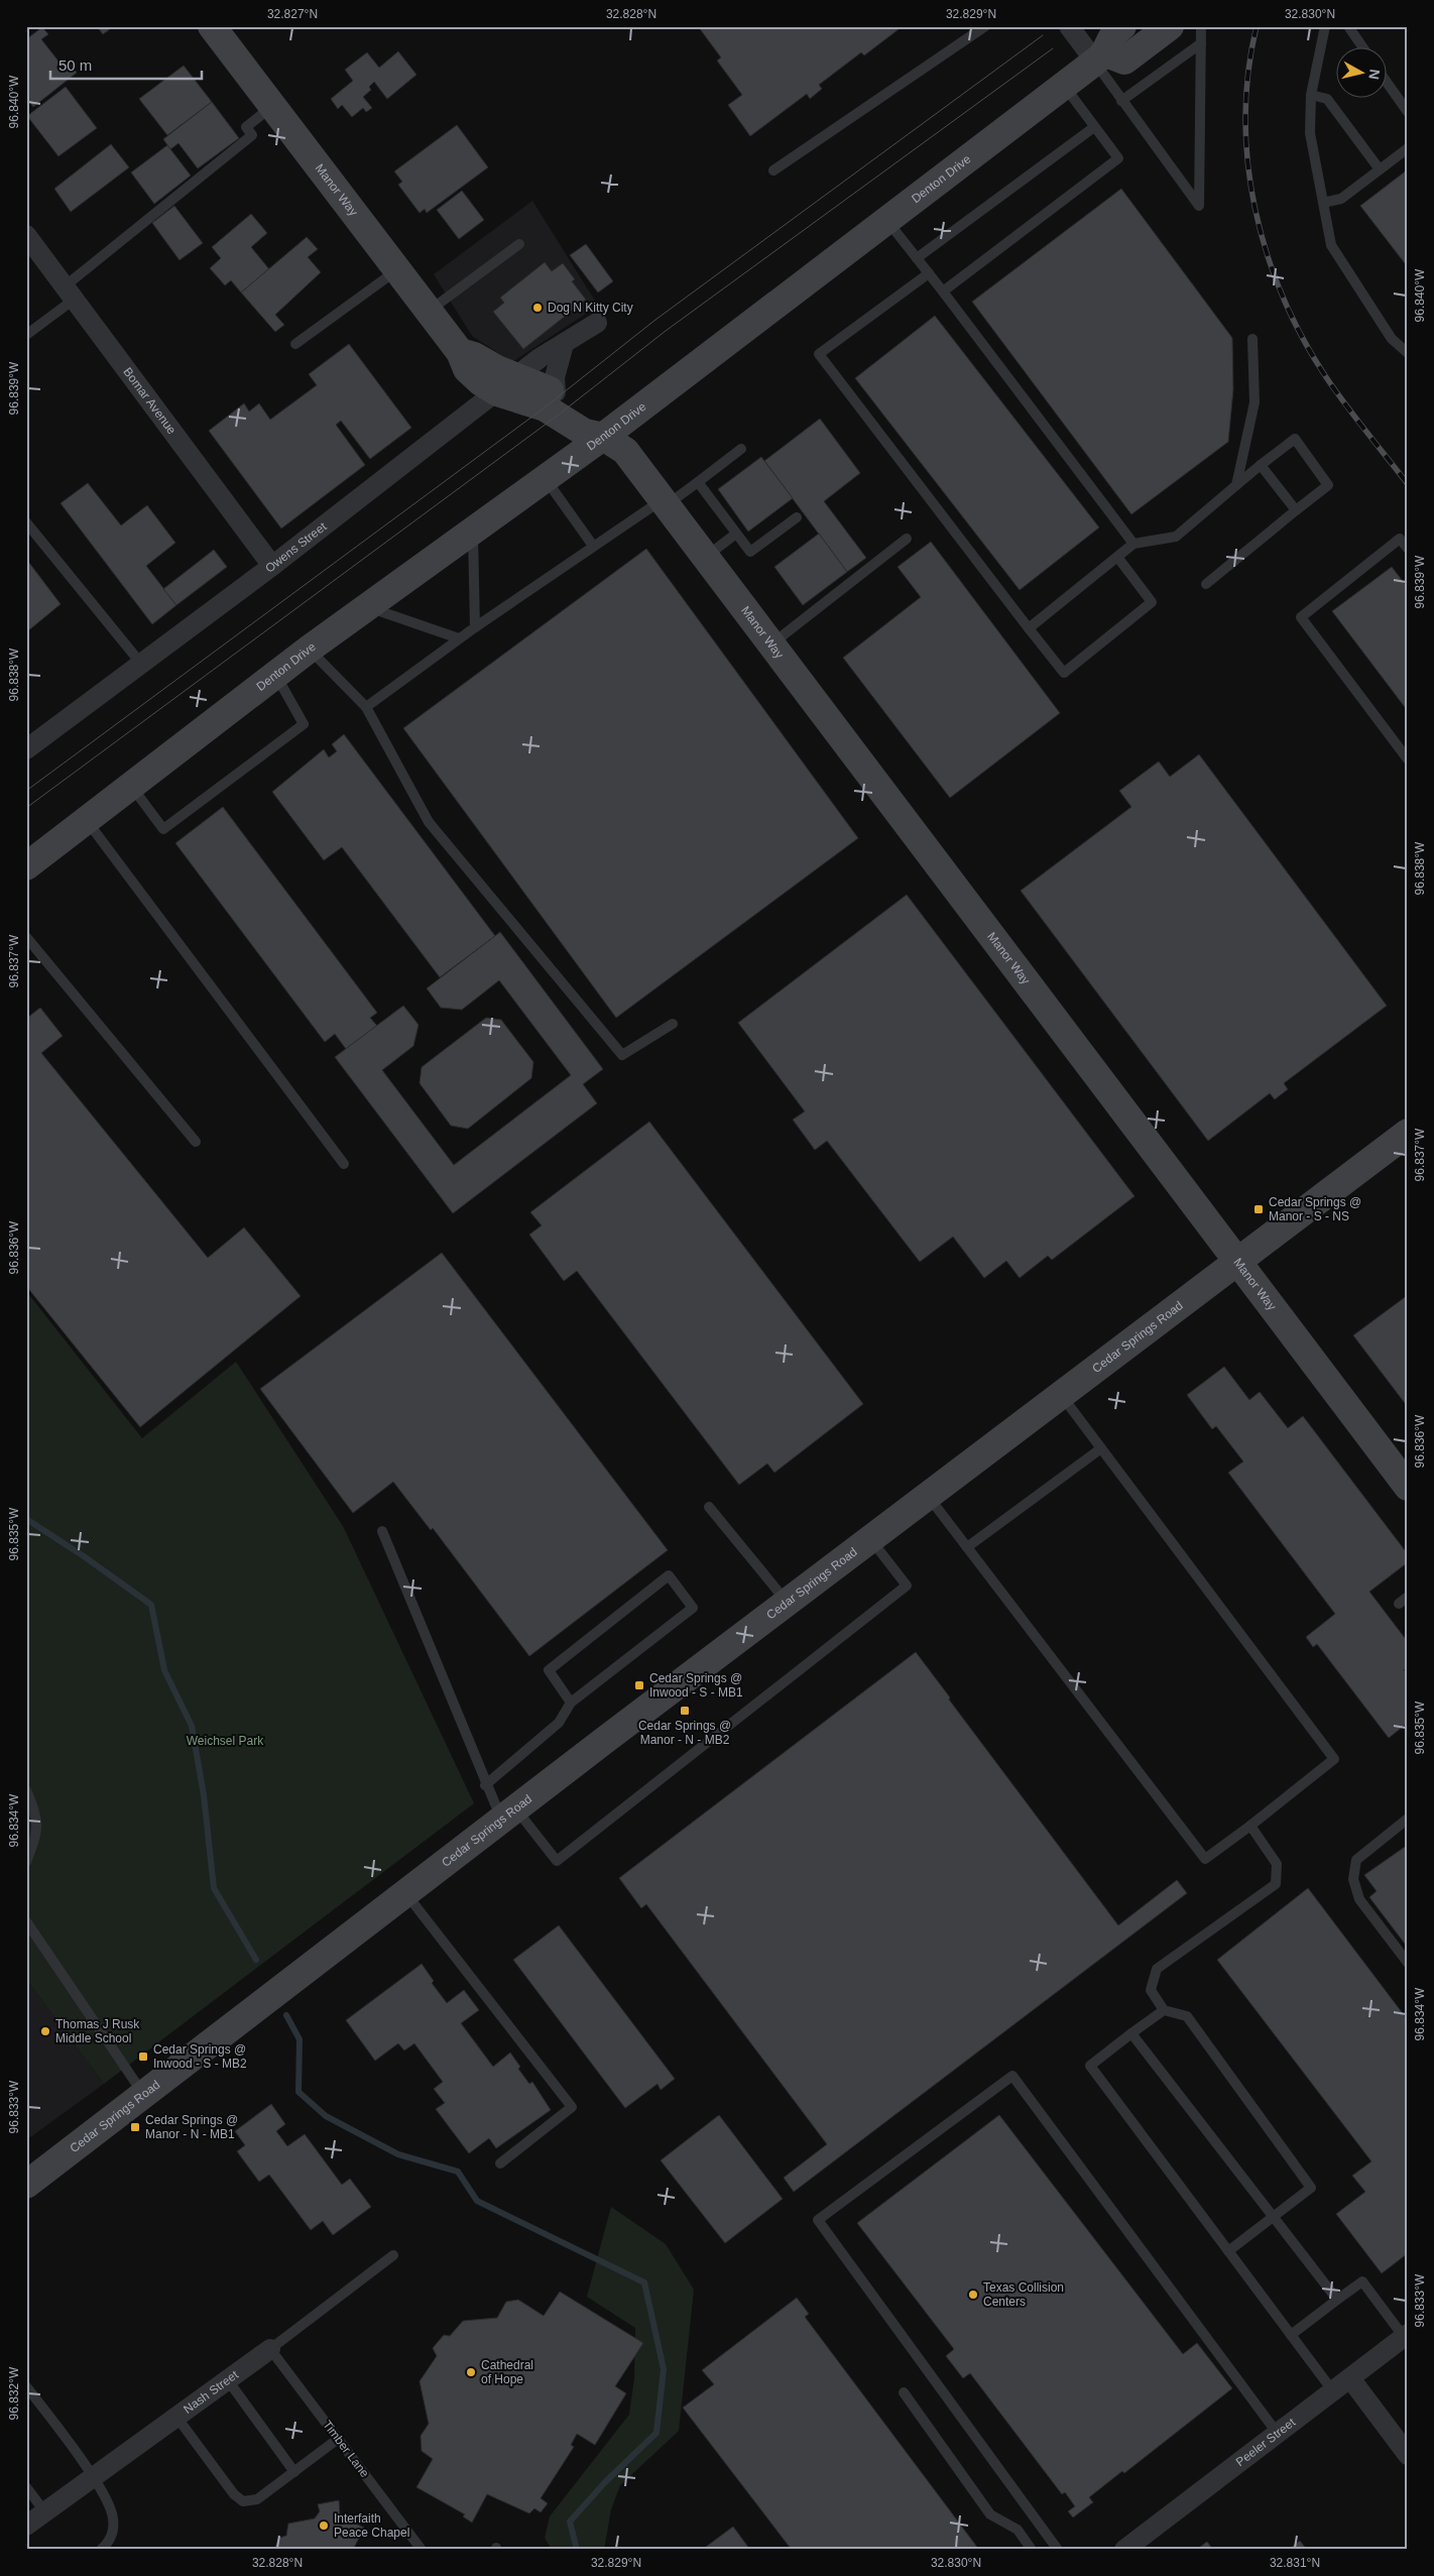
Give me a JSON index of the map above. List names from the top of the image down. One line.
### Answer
{"streets":{"main road":["Denton Drive","Manor Way","Cedar Springs Road"],"street":["Bomar Avenue","Owens Street","Nash Street","Peeler Street"],"lane":["Timber Lane"]},"crossings":[["Denton Drive","Manor Way"],["Manor Way","Owens Street"],["Manor Way","Cedar Springs Road"],["Bomar Avenue","Owens Street"],["Nash Street","Timber Lane"]],"parks":["Weichsel Park"],"places":{"other":["Dog N Kitty City","Thomas J Rusk Middle School","Texas Collision Centers","Cathedral of Hope","Interfaith Peace Chapel"],"transit":["Cedar Springs @ Manor - S - NS","Cedar Springs @ Inwood - S - MB1","Cedar Springs @ Manor - N - MB2","Cedar Springs @ Inwood - S - MB2","Cedar Springs @ Manor - N - MB1"]},"scale_bar":"50 m","north":"right","coordinates":["32.827°N","32.828°N","32.829°N","32.830°N","96.840°W","96.839°W","96.838°W","96.837°W","96.836°W","96.835°W","96.834°W","96.833°W","96.832°W","32.831°N"]}
